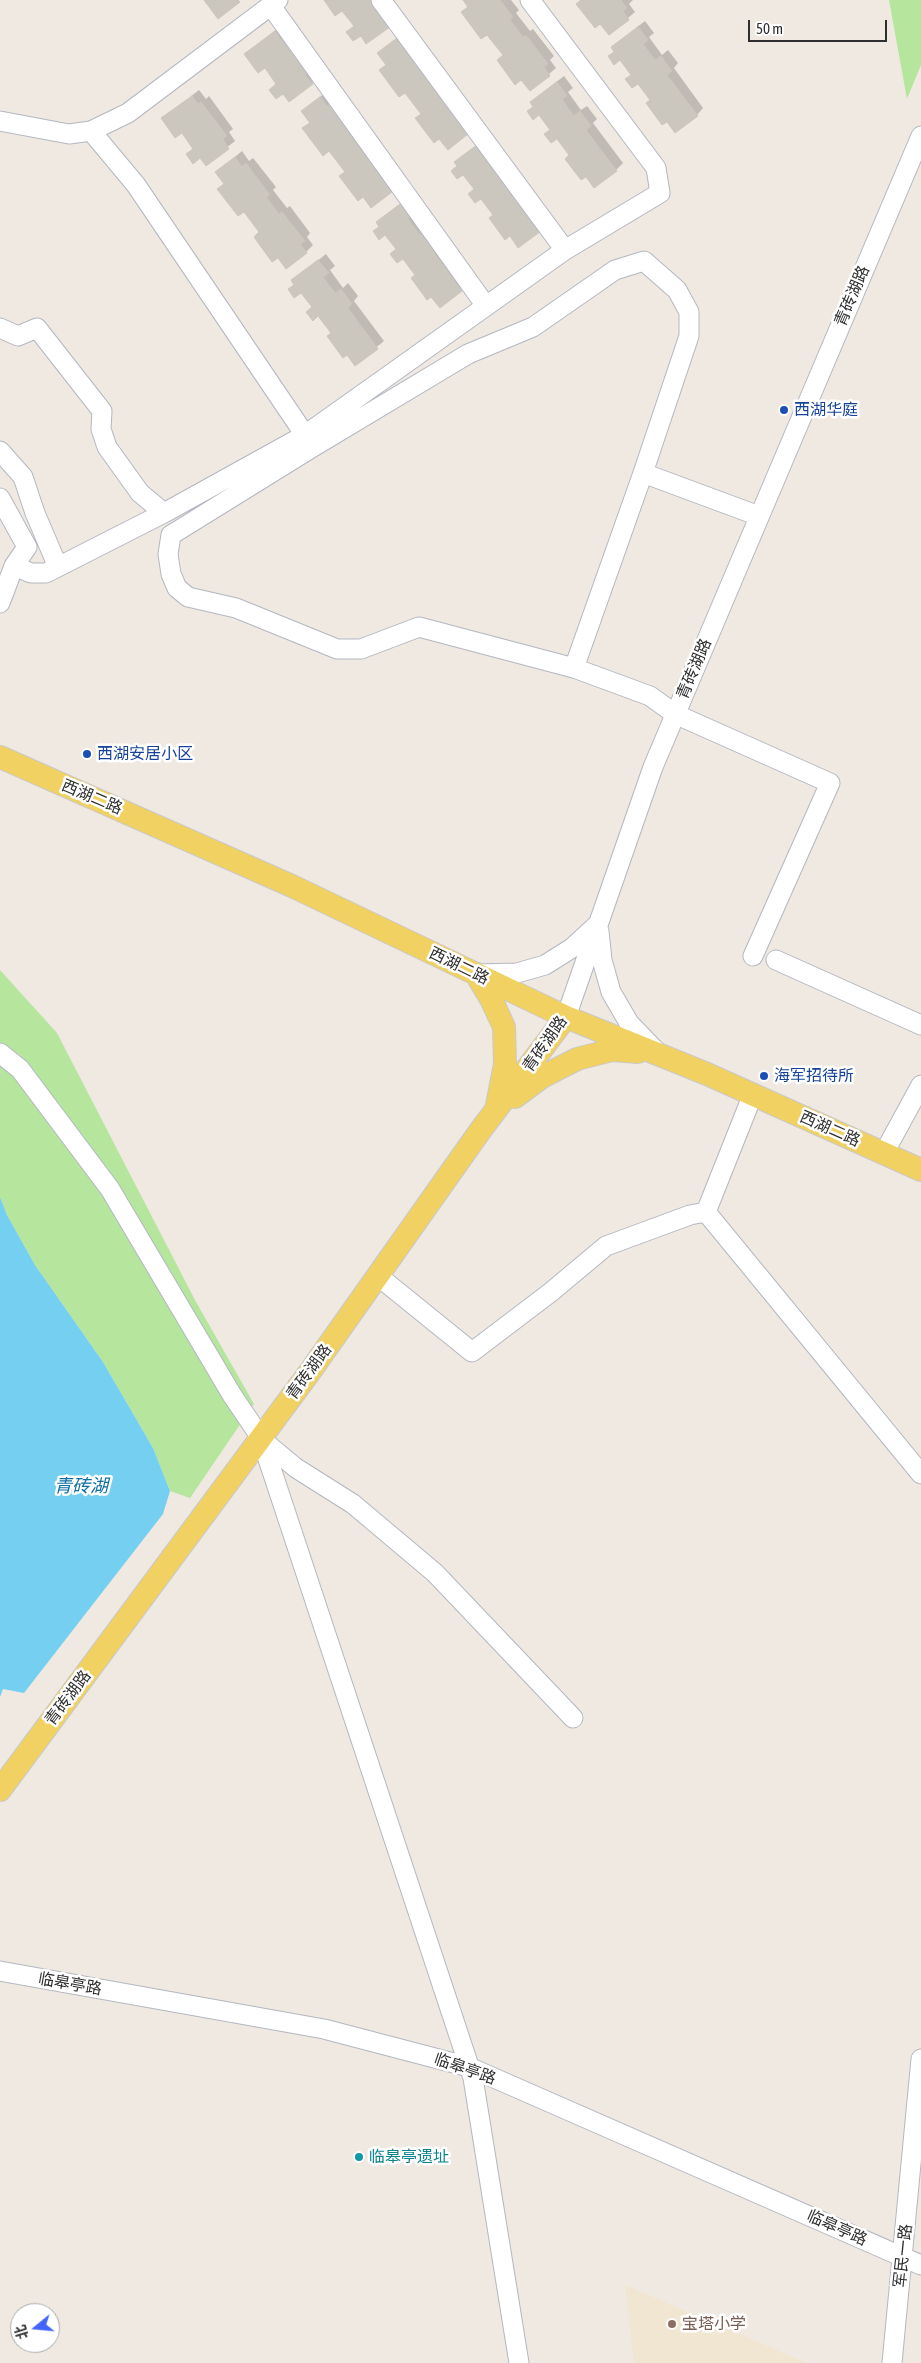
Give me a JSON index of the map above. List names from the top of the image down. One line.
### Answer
{"streets":{"main road":["青砖湖路","西湖二路"],"street":["临皋亭路","军民一路"]},"crossings":[["青砖湖路","西湖二路"],["临皋亭路","军民一路"]],"water":["青砖湖"],"places":["西湖华庭","西湖安居小区","海军招待所","临皋亭遗址","宝塔小学"],"scale_bar":"50 m","north":"left"}
